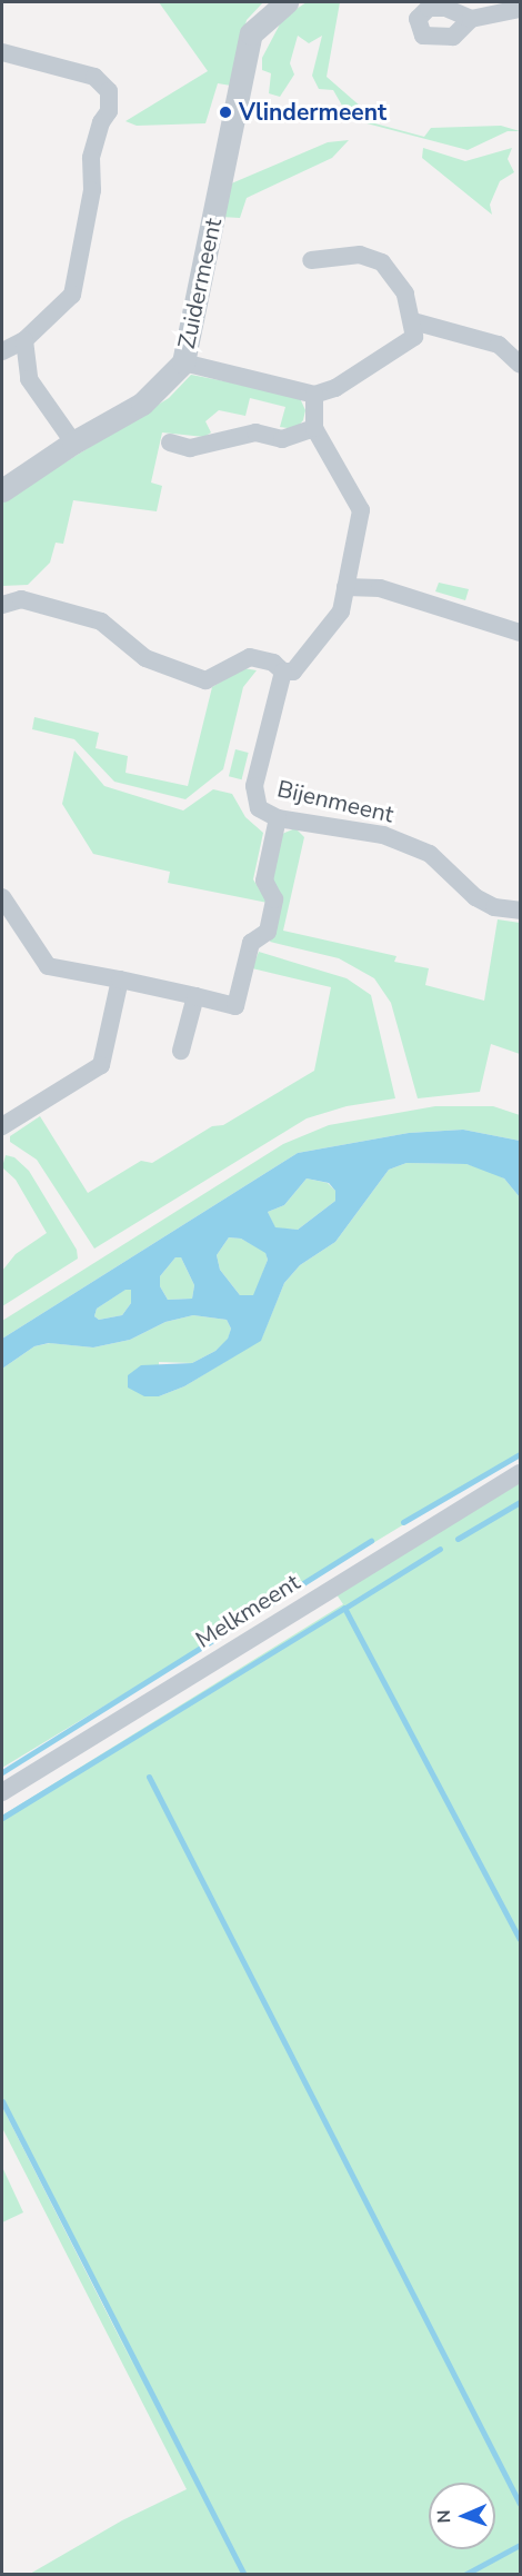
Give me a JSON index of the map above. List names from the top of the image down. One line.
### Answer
{"streets":{"street":["Zuidermeent","Bijenmeent","Melkmeent"]},"places":["Vlindermeent"],"north":"left"}
